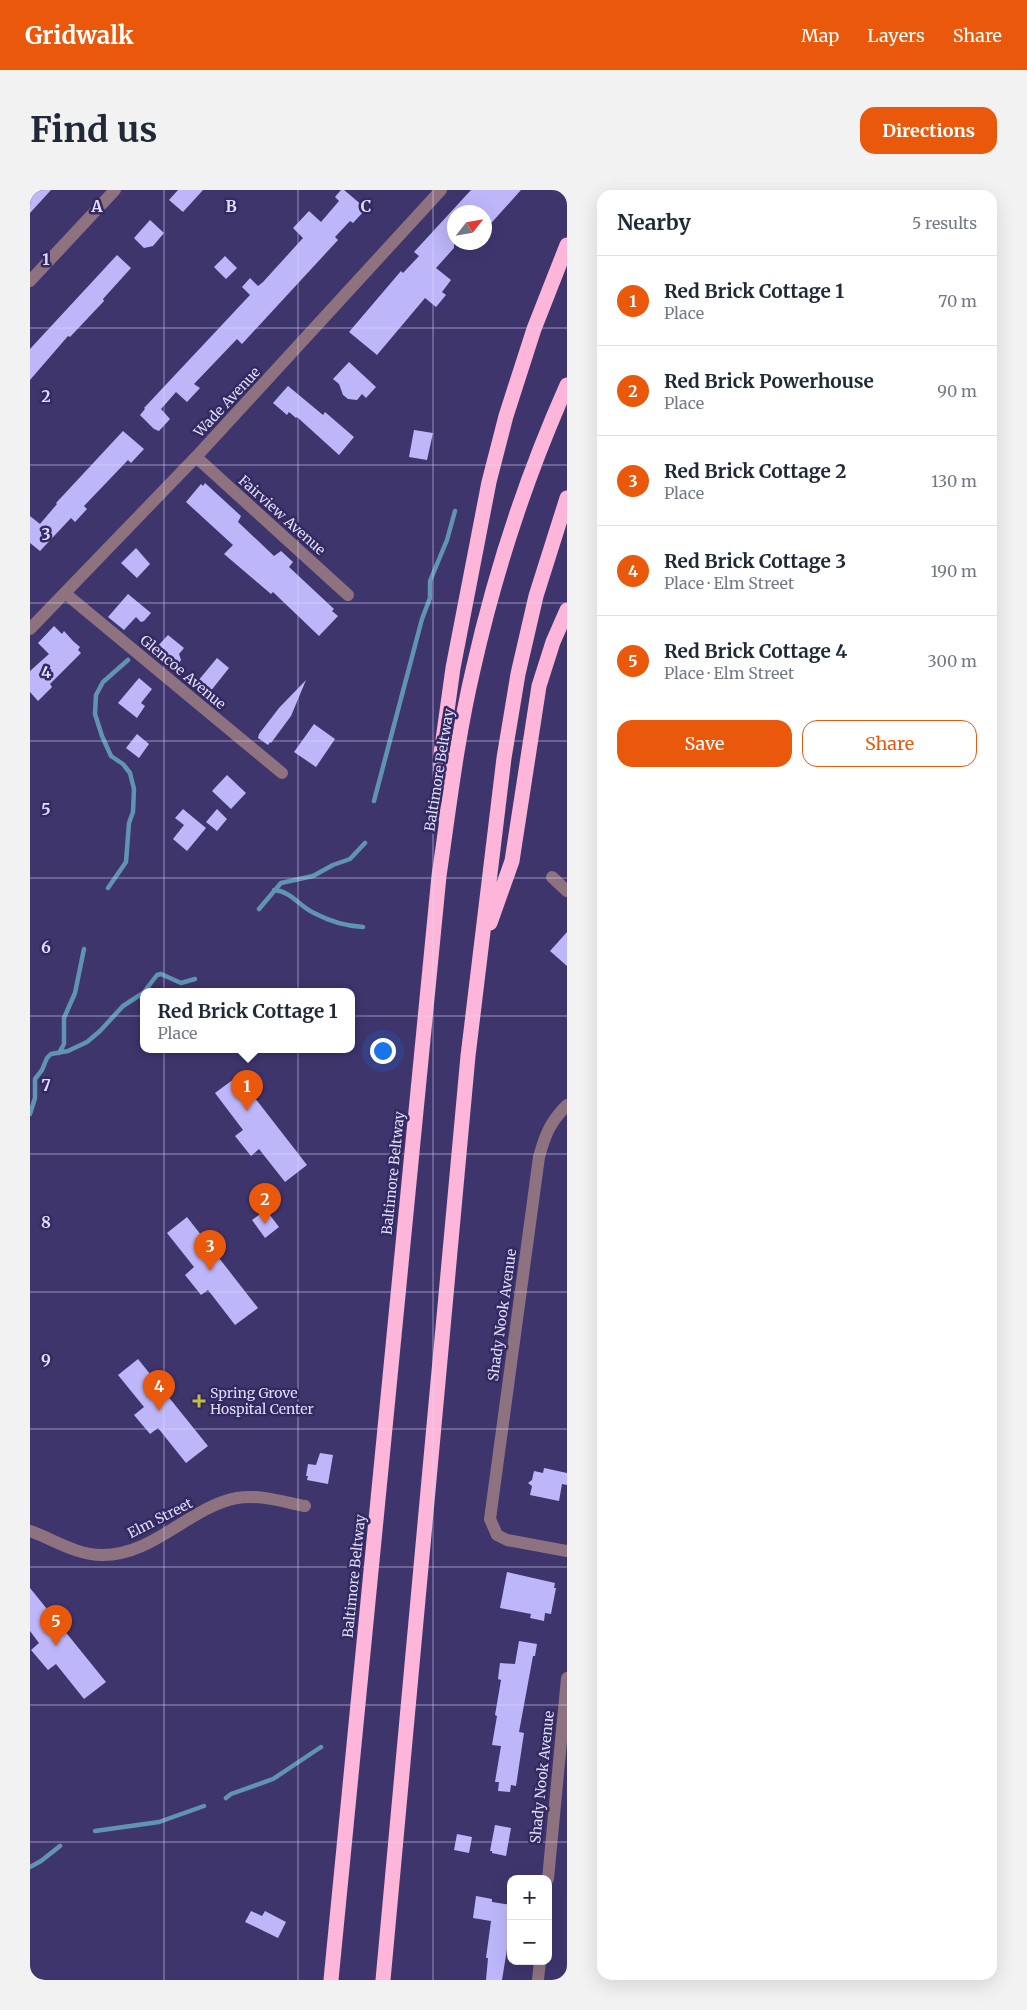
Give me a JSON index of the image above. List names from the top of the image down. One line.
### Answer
{"streets":{"highway":["Baltimore Beltway"],"street":["Wade Avenue","Fairview Avenue","Glencoe Avenue","Shady Nook Avenue","Elm Street"]},"crossings":[["Wade Avenue","Fairview Avenue"],["Wade Avenue","Glencoe Avenue"]],"places":{"health":["Spring Grove Hospital Center"]},"north":"top right","page":{"header":"Gridwalk","nav":["Map","Layers","Share"],"buttons":["Directions",["Save","Share"]],"title":"Find us","heading":["Nearby","5 results"],"list":[{"mark":"1","name":"Red Brick Cottage 1","note":"Place","value":"70 m"},{"mark":"2","name":"Red Brick Powerhouse","note":"Place","value":"90 m"},{"mark":"3","name":"Red Brick Cottage 2","note":"Place","value":"130 m"},{"mark":"4","name":"Red Brick Cottage 3","note":"Place · Elm Street","value":"190 m"},{"mark":"5","name":"Red Brick Cottage 4","note":"Place · Elm Street","value":"300 m"}],"popup":["Red Brick Cottage 1","Place"],"pins":["1","2","3","4","5"],"map_buttons":["+","−"]},"grid":{"columns":["A","B","C"],"rows":["1","2","3","4","5","6","7","8","9"]}}
